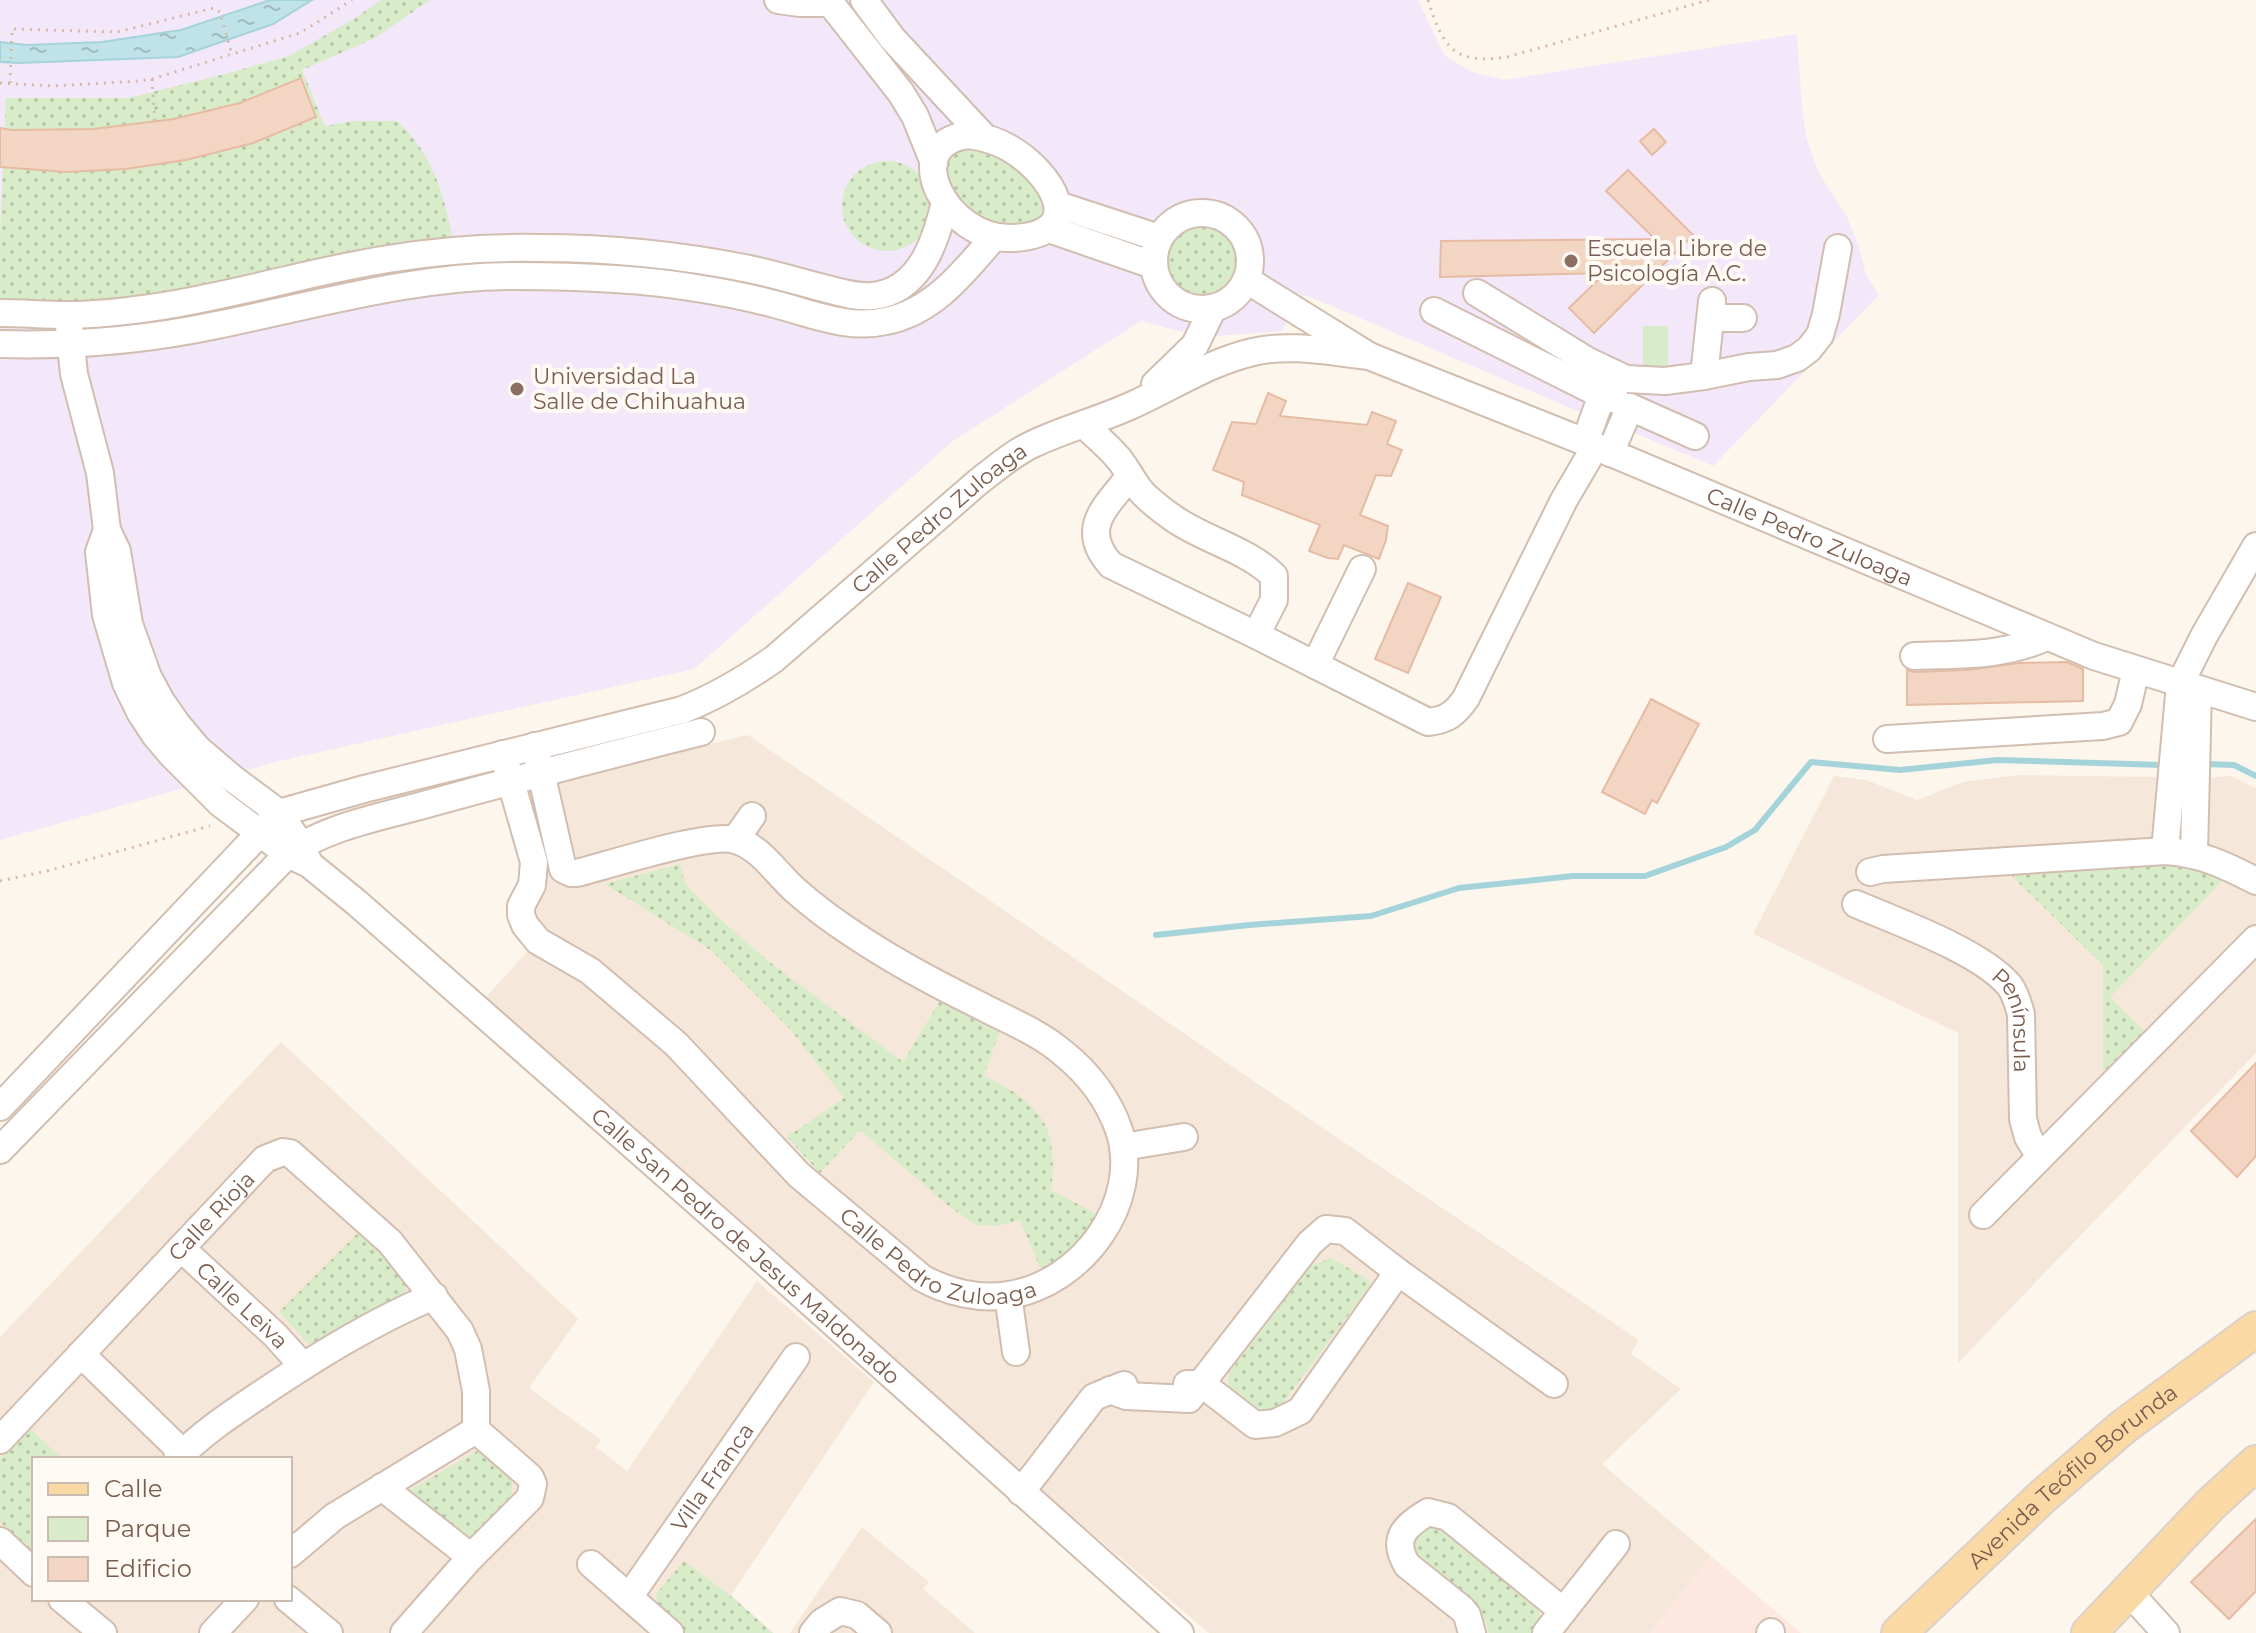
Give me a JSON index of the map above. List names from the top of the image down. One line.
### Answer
{"streets":{"main road":["Avenida Teófilo Borunda"],"street":["Calle Pedro Zuloaga","Península","Calle Rioja","Calle San Pedro de Jesus Maldonado","Calle Leiva","Villa Franca"]},"crossings":[["Calle Pedro Zuloaga","Calle San Pedro de Jesus Maldonado"],["Calle Rioja","Calle Leiva"]],"places":["Escuela Libre de Psicología A.C.","Universidad La Salle de Chihuahua"],"legend":["Calle","Parque","Edificio"]}
